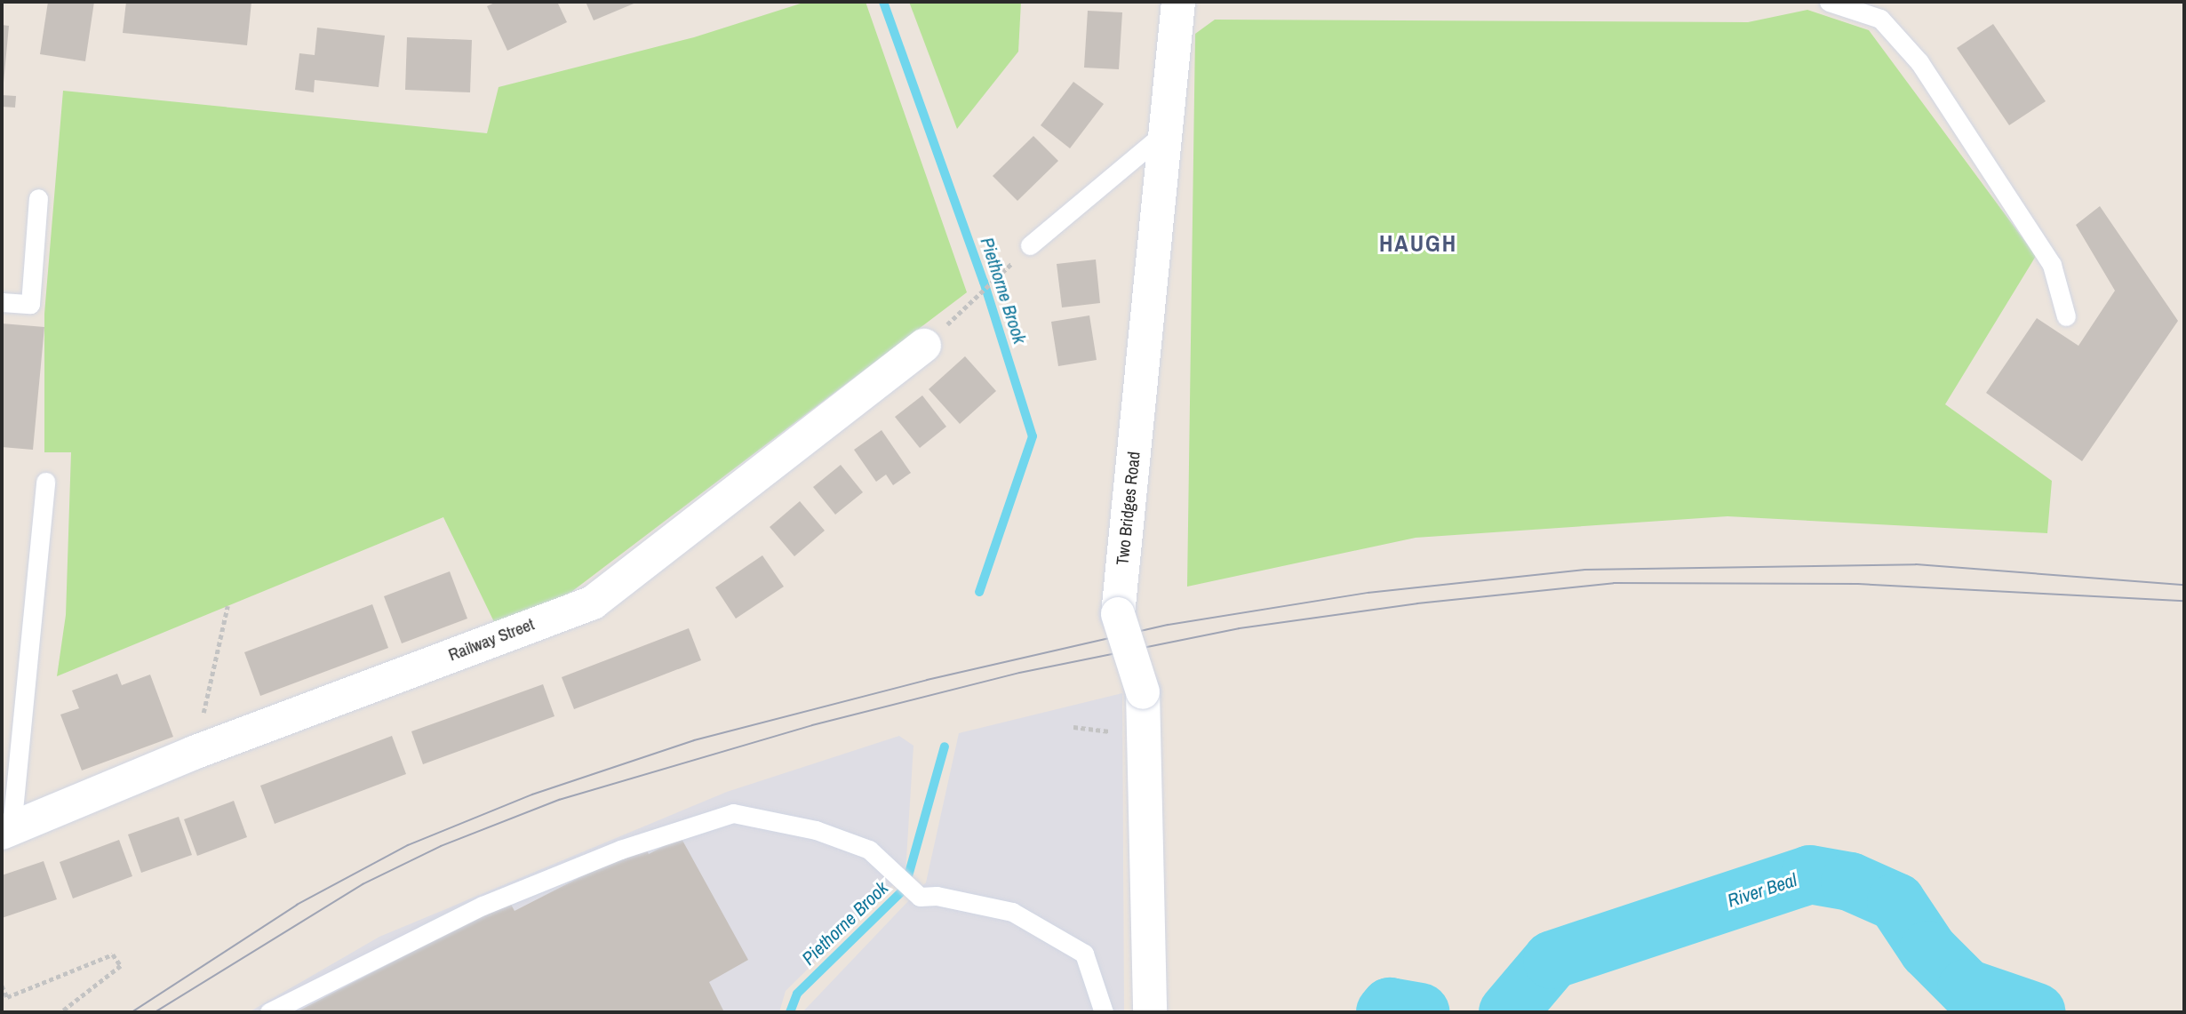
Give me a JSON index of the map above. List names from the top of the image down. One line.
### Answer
{"streets":{"street":["Two Bridges Road","Railway Street"]},"districts":["HAUGH"],"water":["Piethorne Brook","River Beal"]}
